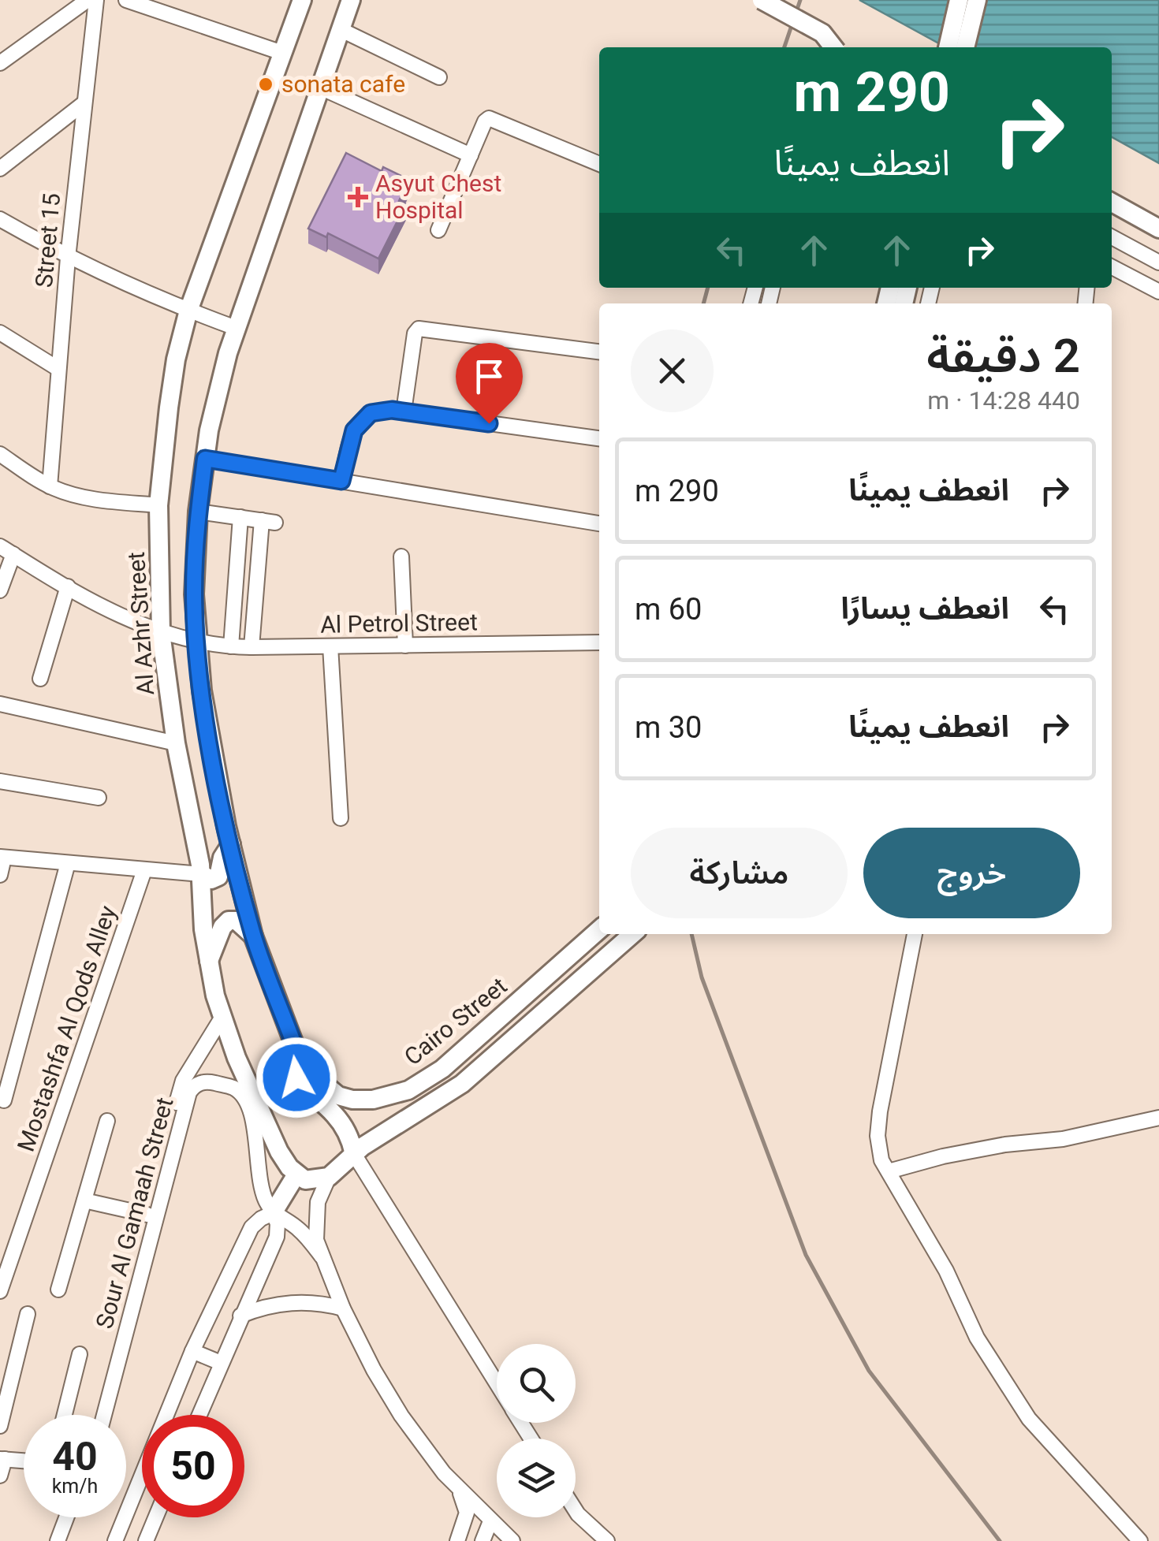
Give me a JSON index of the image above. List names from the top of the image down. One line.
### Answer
{"streets":{"main road":["Al Azhr Street","Cairo Street"],"street":["Street 15","Al Petrol Street","Mostashfa Al Qods Alley","Sour Al Gamaah Street"]},"crossings":[["Al Azhr Street","Al Petrol Street"],["Al Azhr Street","Sour Al Gamaah Street"]],"places":{"other":["sonata cafe"],"health":["Asyut Chest Hospital"]},"page":{"turn":["290 m","انعطف يمينًا"],"heading":["2 دقيقة","440 m · 14:28"],"list":[{"name":"انعطف يمينًا","value":"290 m"},{"name":"انعطف يسارًا","value":"60 m"},{"name":"انعطف يمينًا","value":"30 m"}],"buttons":["خروج","مشاركة"],"speed":"40 km/h","limit":"50"}}
